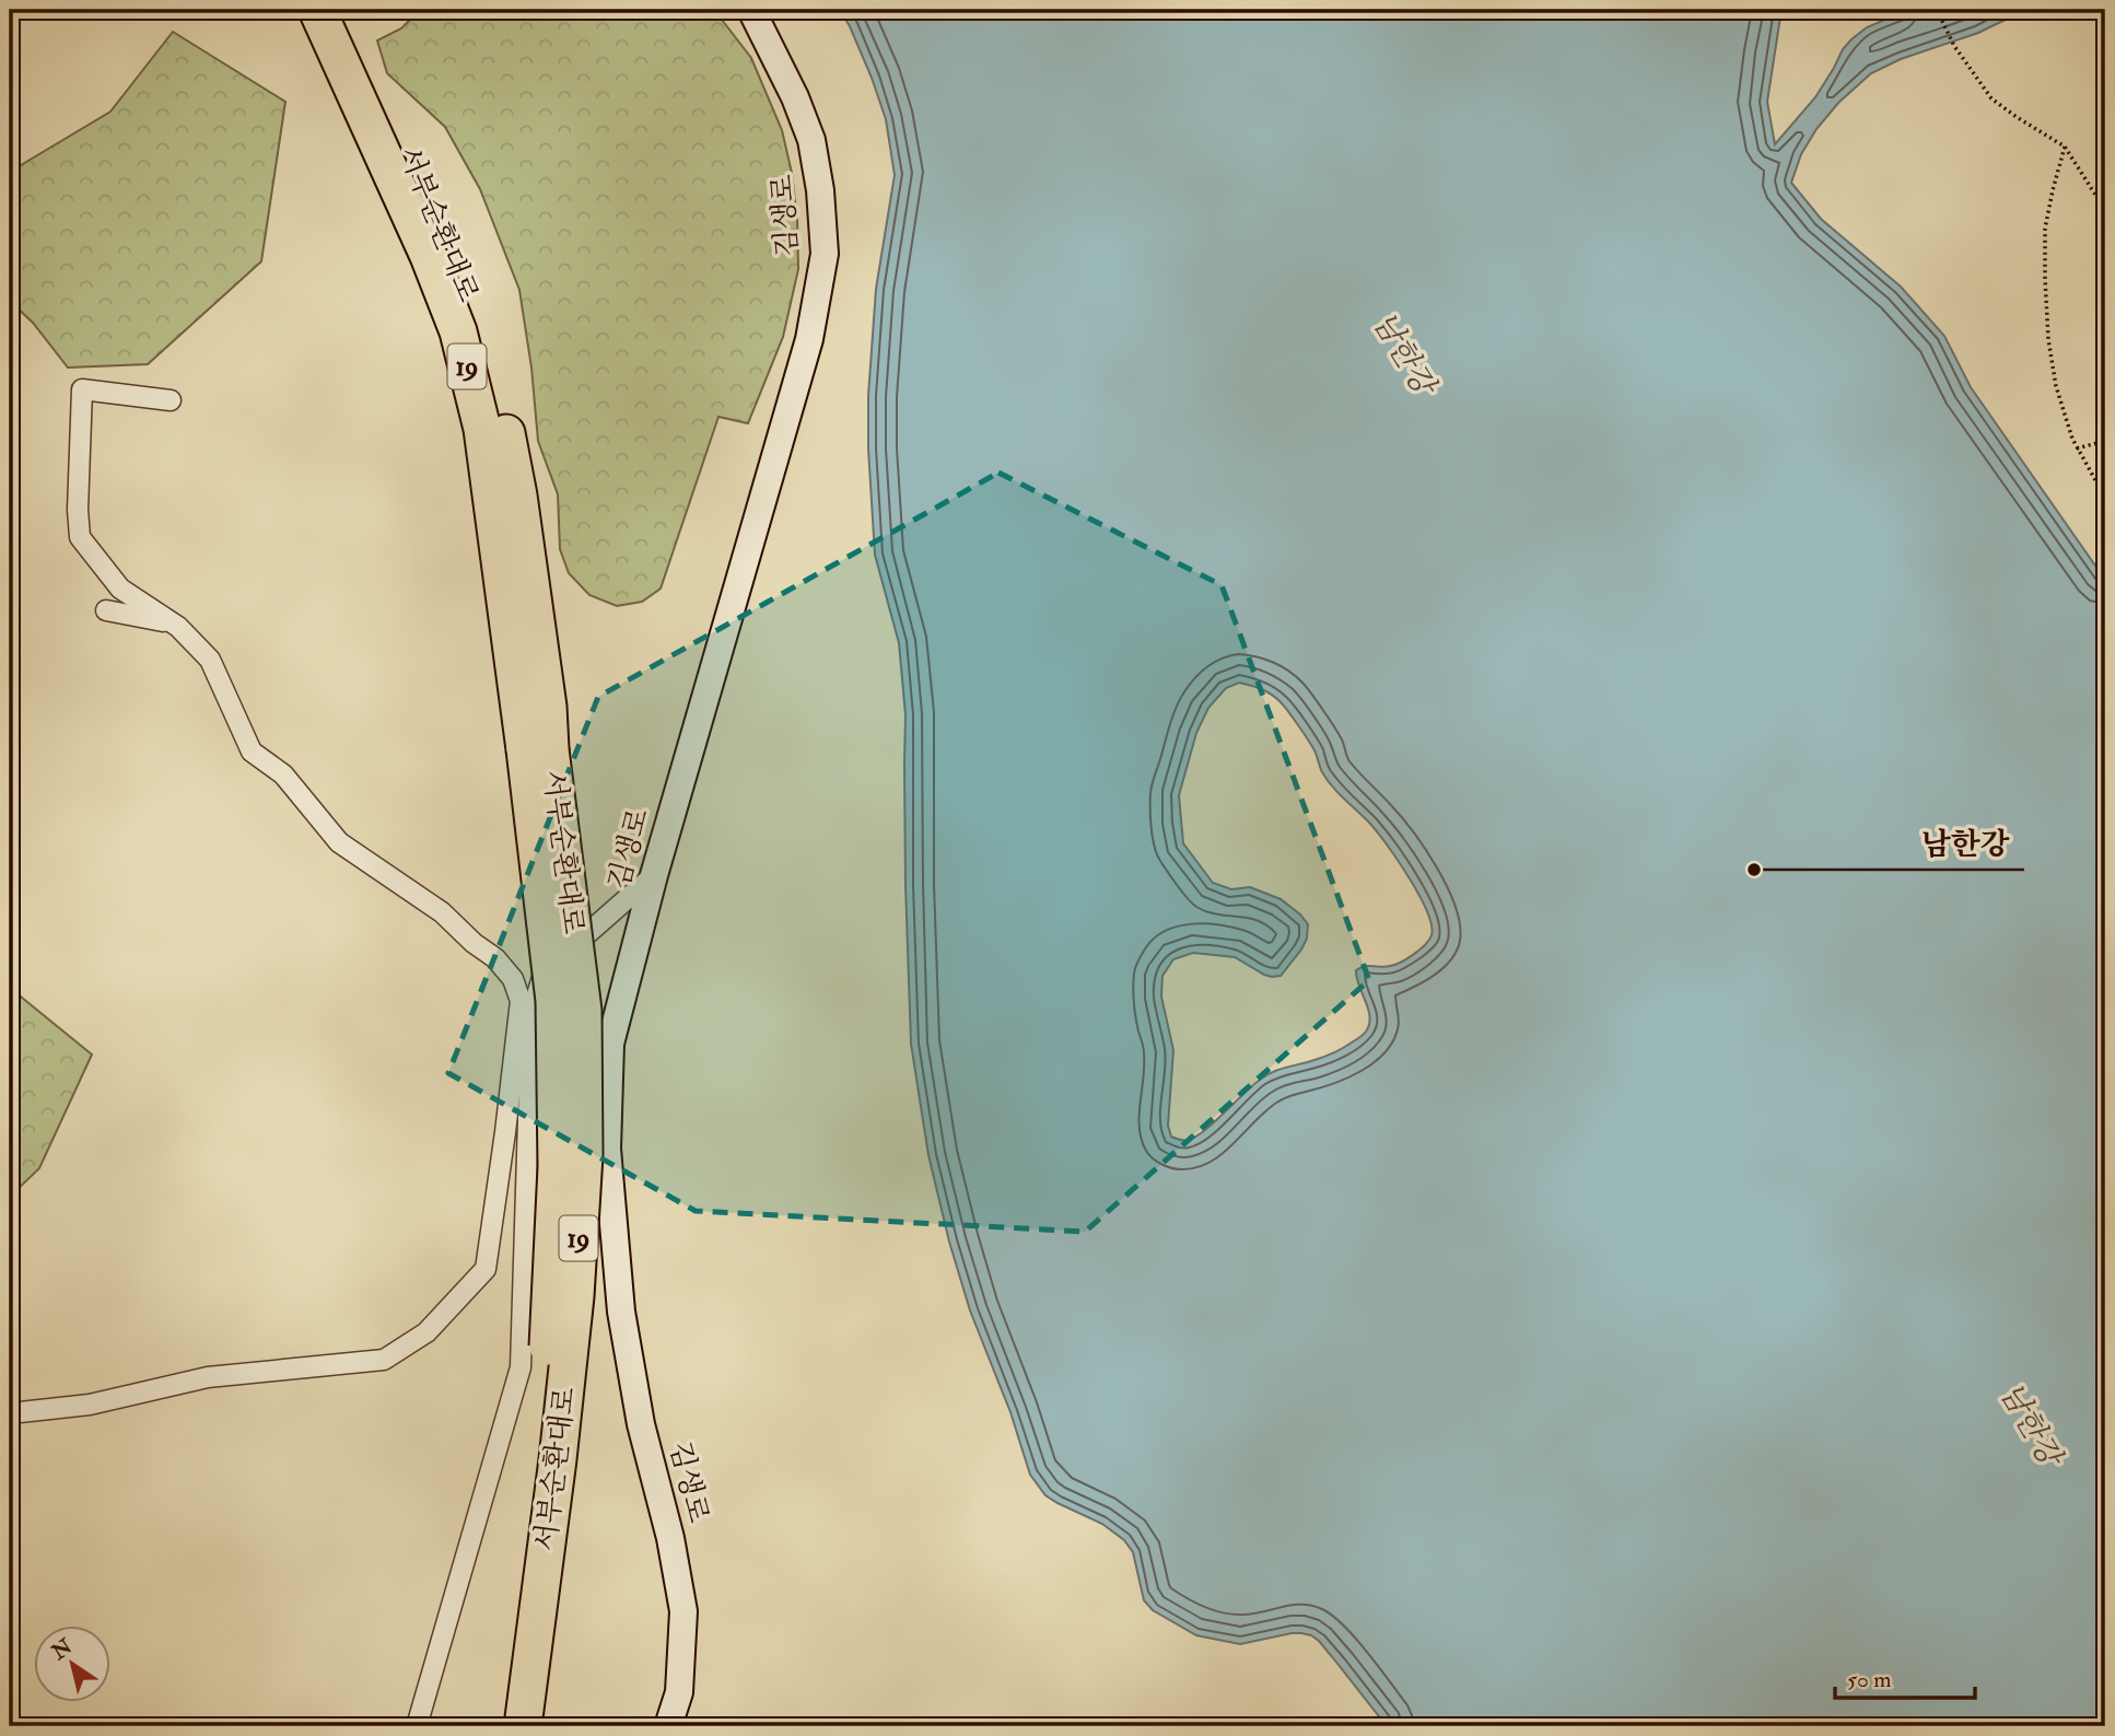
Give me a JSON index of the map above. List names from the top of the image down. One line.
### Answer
{"streets":{"highway":["서부순환대로","19"],"street":["김생로"]},"water":["남한강"],"places":["남한강"],"scale_bar":"50 m","north":"top left"}
